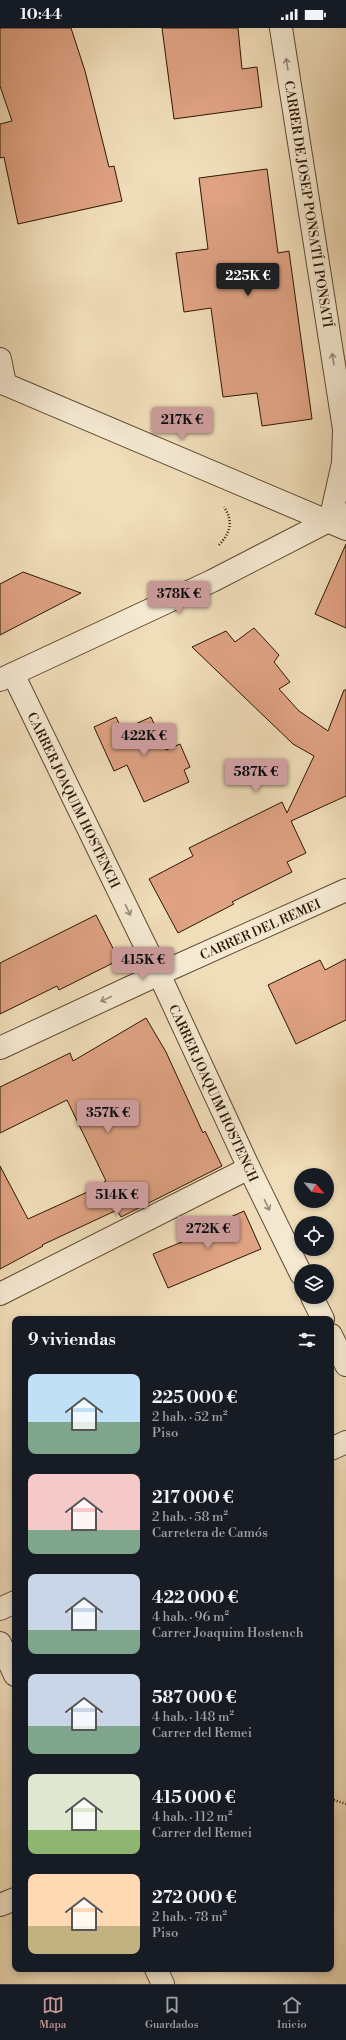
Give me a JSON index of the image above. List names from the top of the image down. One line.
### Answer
{"streets":{"street":["CARRER DE JOSEP PONSATÍ I PONSATÍ","CARRER JOAQUIM HOSTENCH","CARRER DEL REMEI"]},"crossings":[["CARRER JOAQUIM HOSTENCH","CARRER DEL REMEI"]],"one_way":["CARRER DE JOSEP PONSATÍ I PONSATÍ","CARRER JOAQUIM HOSTENCH","CARRER DEL REMEI"],"north":"bottom right","page":{"status":"10:44","price":["225K €","217K €","378K €","422K €","587K €","415K €","357K €","514K €","272K €"],"heading":"9 viviendas","list":[{"name":"225 000 €","note":"2 hab. · 52 m² · Piso"},{"name":"217 000 €","note":"2 hab. · 58 m² · Carretera de Camós"},{"name":"422 000 €","note":"4 hab. · 96 m² · Carrer Joaquim Hostench"},{"name":"587 000 €","note":"4 hab. · 148 m² · Carrer del Remei"},{"name":"415 000 €","note":"4 hab. · 112 m² · Carrer del Remei"},{"name":"272 000 €","note":"2 hab. · 78 m² · Piso"}],"tabs":["Mapa","Guardados","Inicio"]}}
